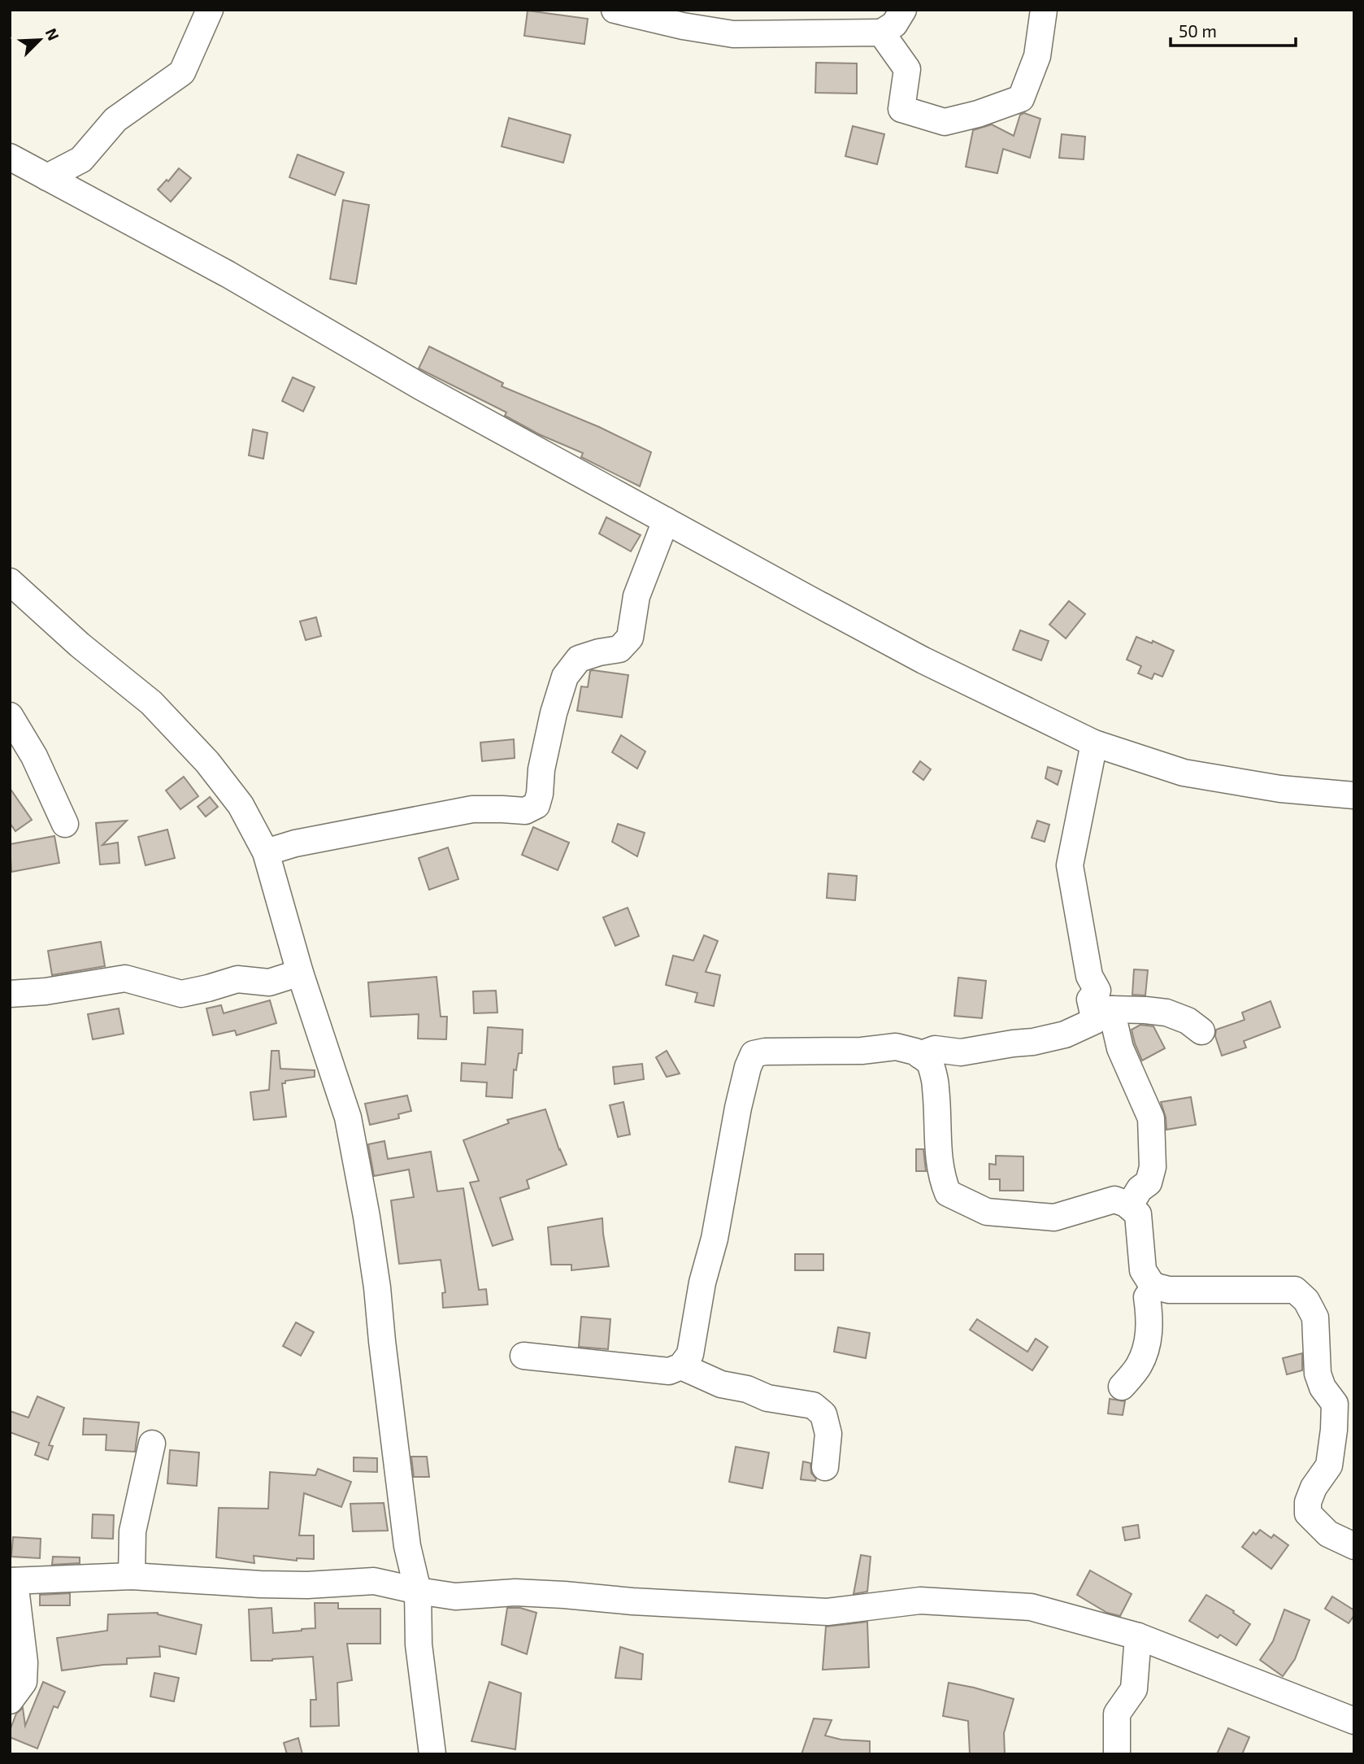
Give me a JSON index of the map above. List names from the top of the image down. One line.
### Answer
{"scale_bar":"50 m","north":"top right"}
